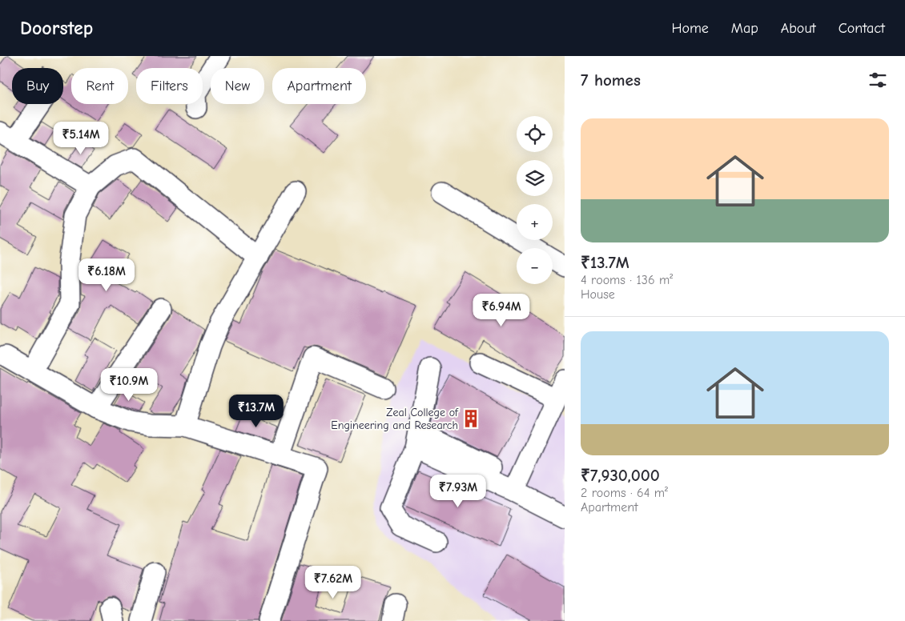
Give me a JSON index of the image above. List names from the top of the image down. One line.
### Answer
{"places":{"building":["Zeal College of Engineering and Research"]},"page":{"header":"Doorstep","nav":["Home","Map","About","Contact"],"heading":"7 homes","chip":["Buy","Rent","Filters","New","Apartment"],"list":[{"name":"₹13.7M","note":"4 rooms · 136 m² · House"},{"name":"₹7,930,000","note":"2 rooms · 64 m² · Apartment"}],"map_buttons":["+","−"],"price":["₹5.14M","₹6.18M","₹6.94M","₹10.9M","₹13.7M","₹7.93M","₹7.62M"]}}
